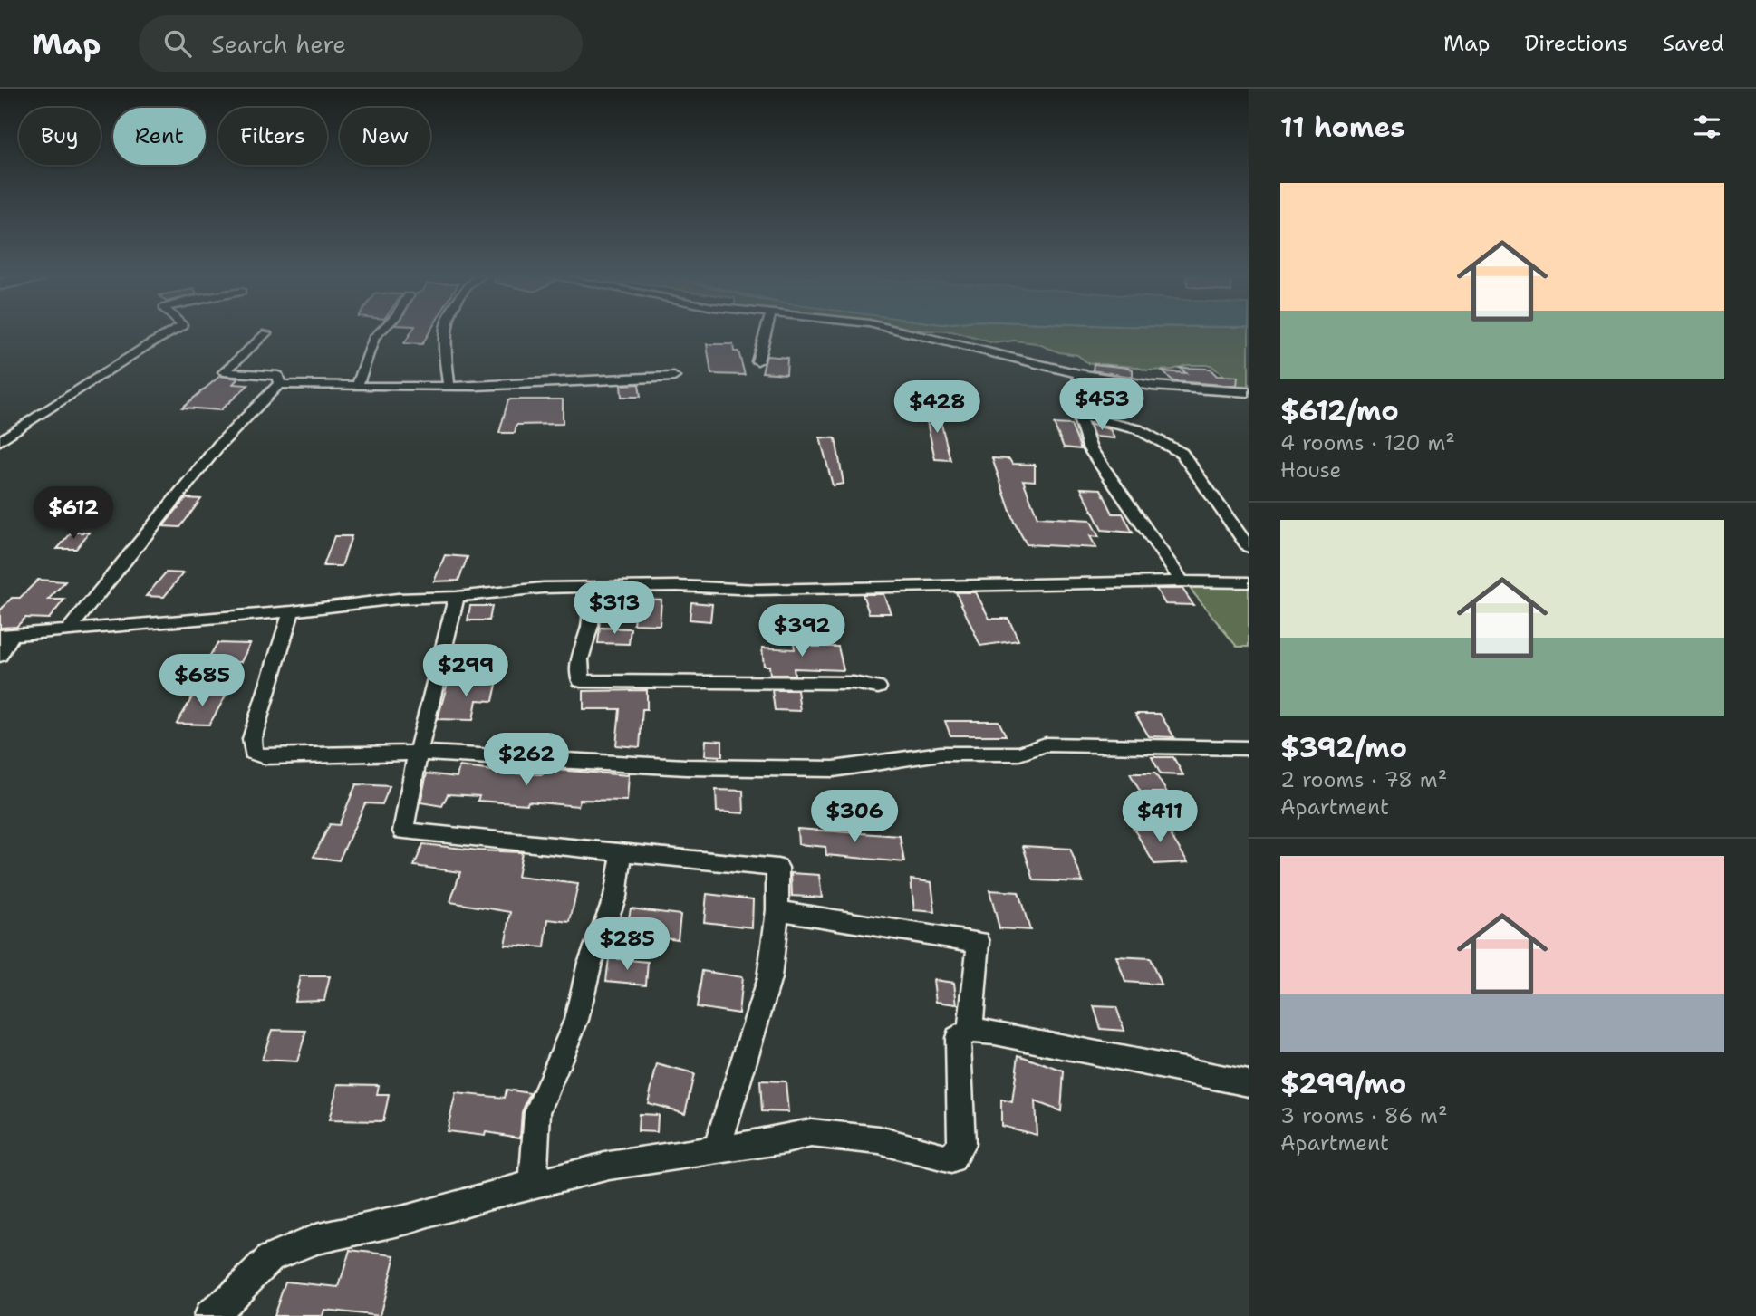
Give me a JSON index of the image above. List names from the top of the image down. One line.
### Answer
{"page":{"header":"Map","search":"Search here","nav":["Map","Directions","Saved"],"heading":"11 homes","chip":["Buy","Rent","Filters","New"],"list":[{"name":"$612/mo","note":"4 rooms · 120 m² · House"},{"name":"$392/mo","note":"2 rooms · 78 m² · Apartment"},{"name":"$299/mo","note":"3 rooms · 86 m² · Apartment"}],"price":["$453","$428","$612","$313","$392","$299","$685","$262","$306","$411","$285"]}}
